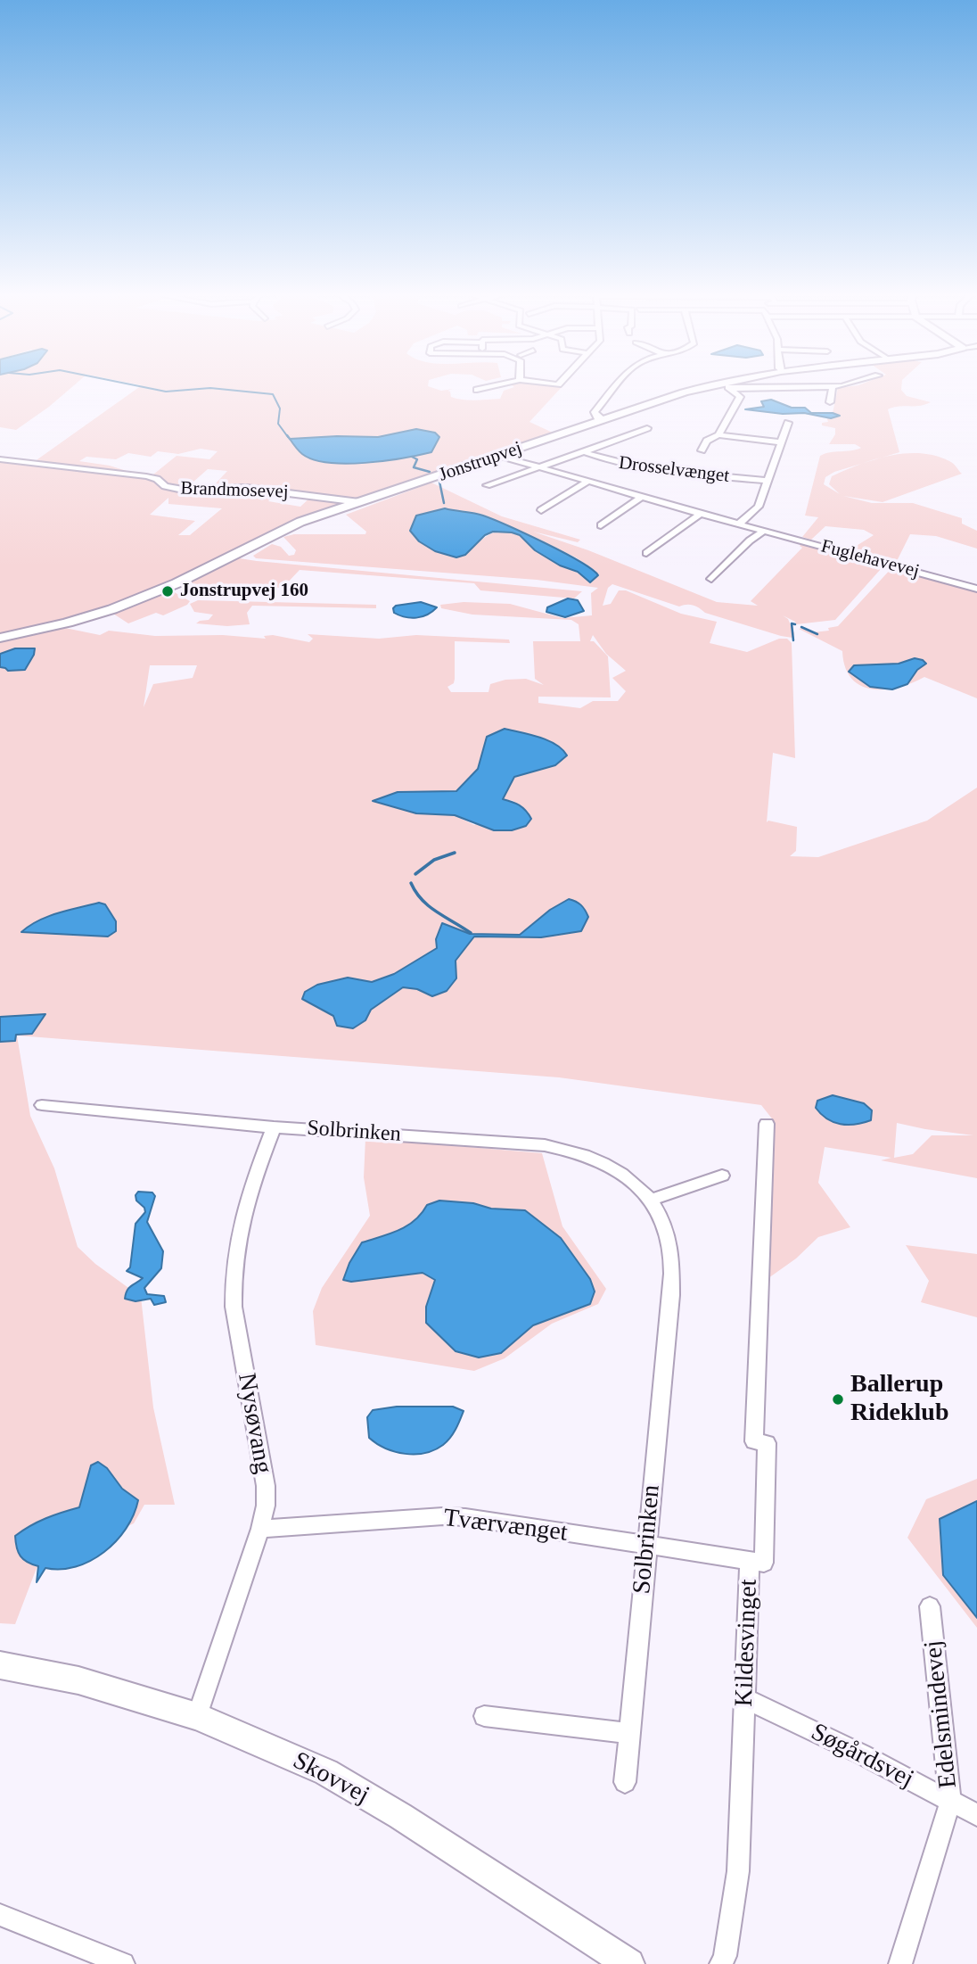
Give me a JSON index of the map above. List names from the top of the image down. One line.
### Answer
{"streets":{"street":["Jonstrupvej","Drosselvænget","Brandmosevej","Fuglehavevej","Solbrinken","Nysøvang","Tværvænget","Kildesvinget","Edelsmindevej","Søgårdsvej","Skovvej"]},"crossings":[["Jonstrupvej","Brandmosevej"],["Jonstrupvej","Fuglehavevej"],["Solbrinken","Nysøvang"],["Solbrinken","Tværvænget"],["Nysøvang","Tværvænget"],["Nysøvang","Skovvej"],["Tværvænget","Kildesvinget"],["Kildesvinget","Søgårdsvej"],["Edelsmindevej","Søgårdsvej"]],"places":["Jonstrupvej 160","Ballerup Rideklub"]}
